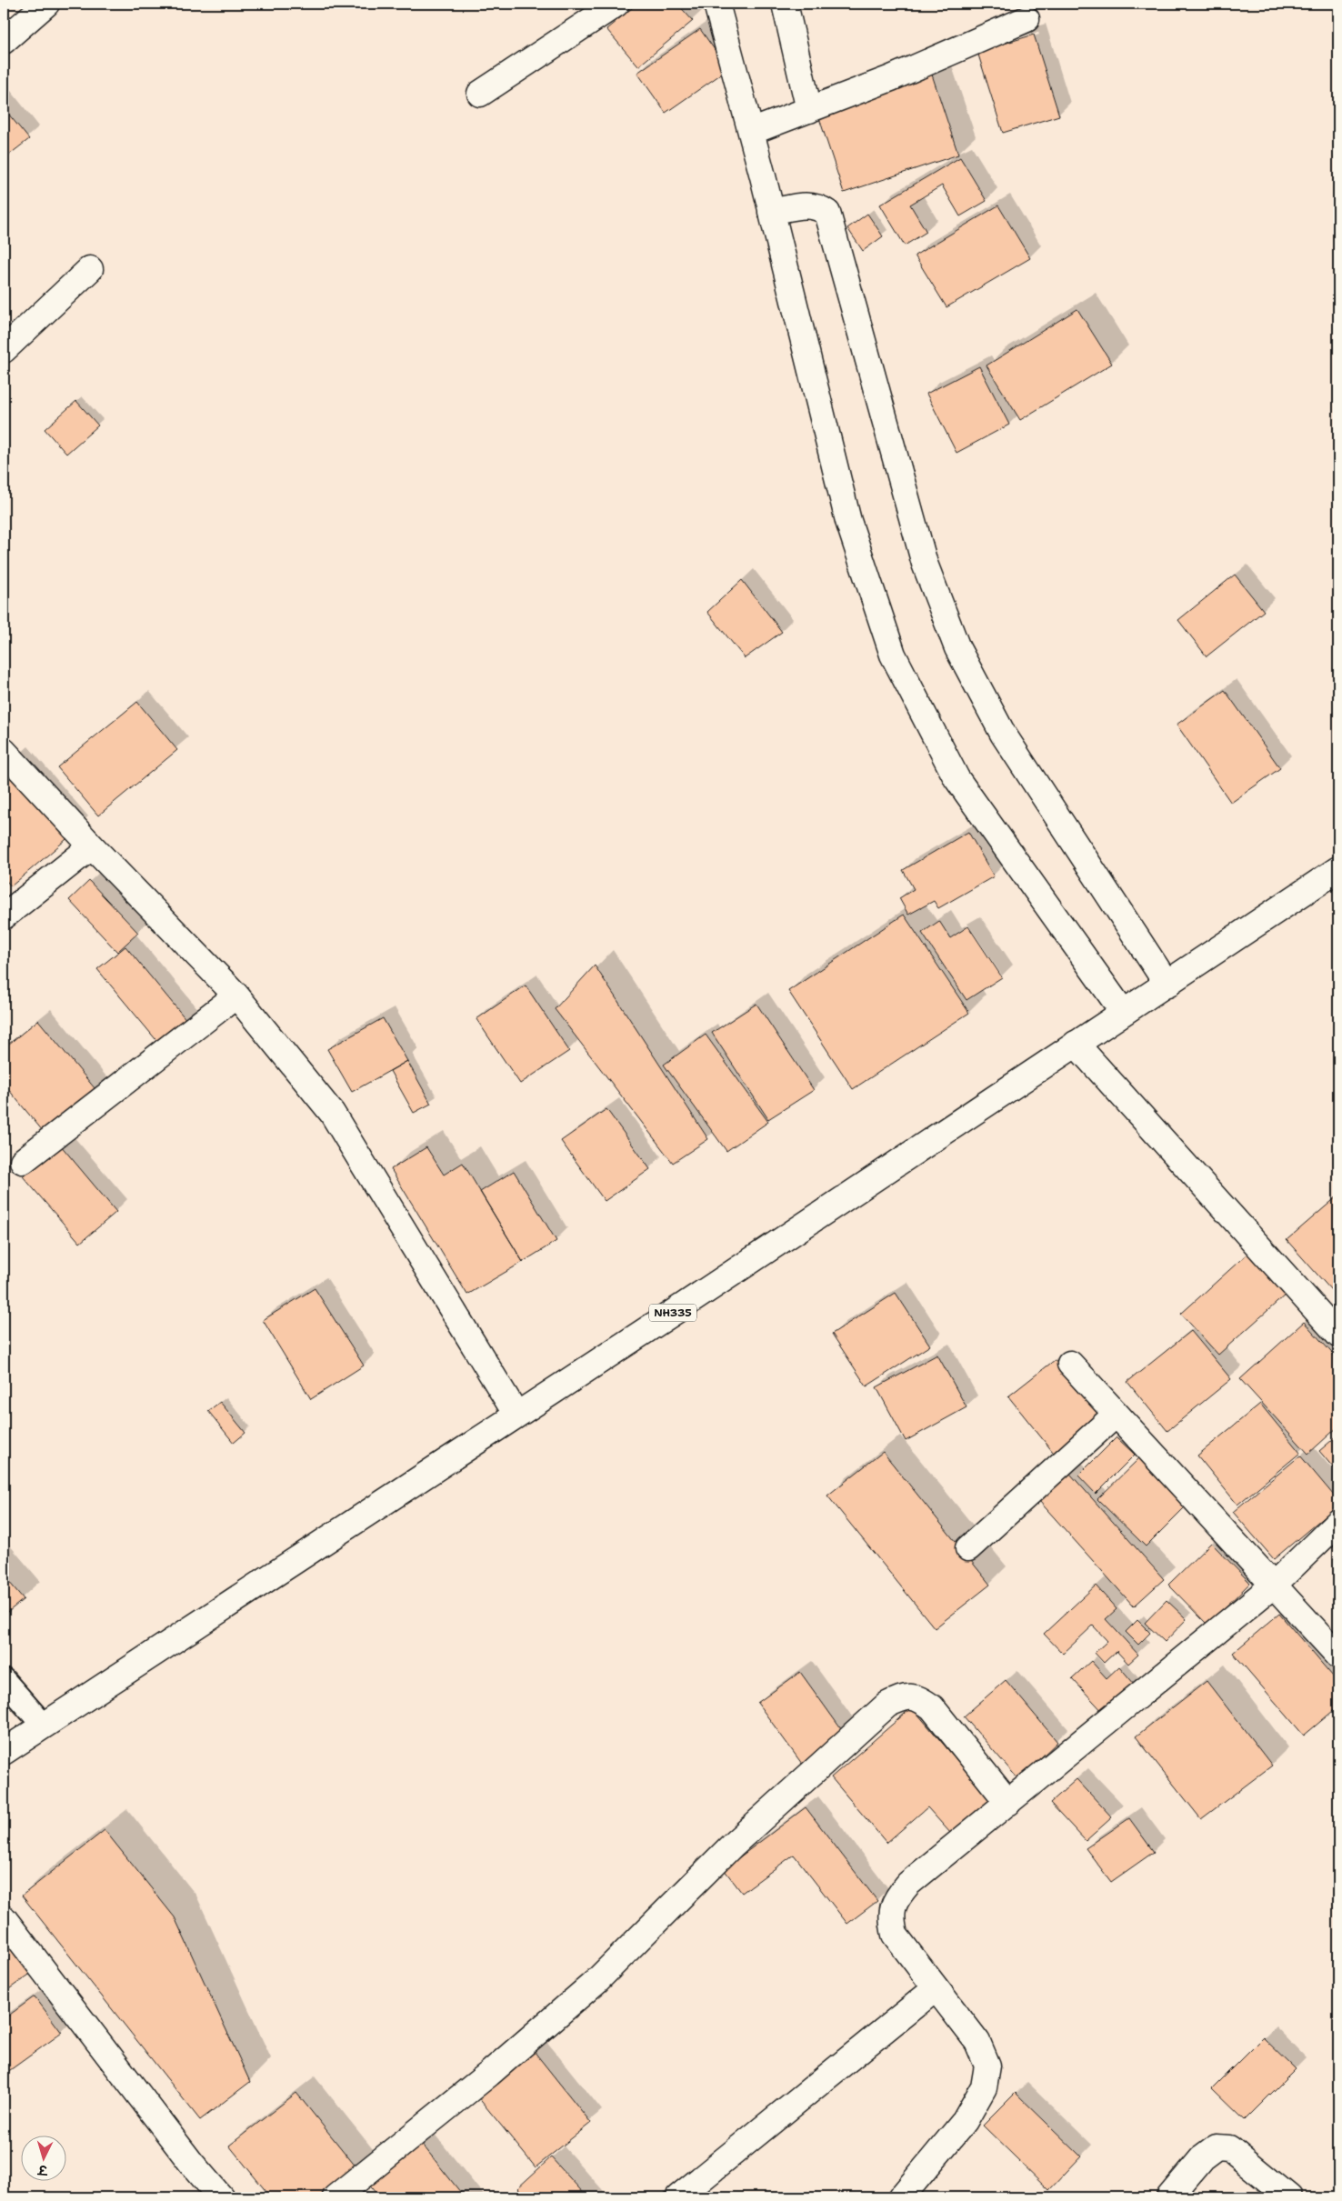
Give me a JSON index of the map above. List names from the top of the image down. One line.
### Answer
{"streets":{"main road":["NH335"]},"north":"bottom"}
